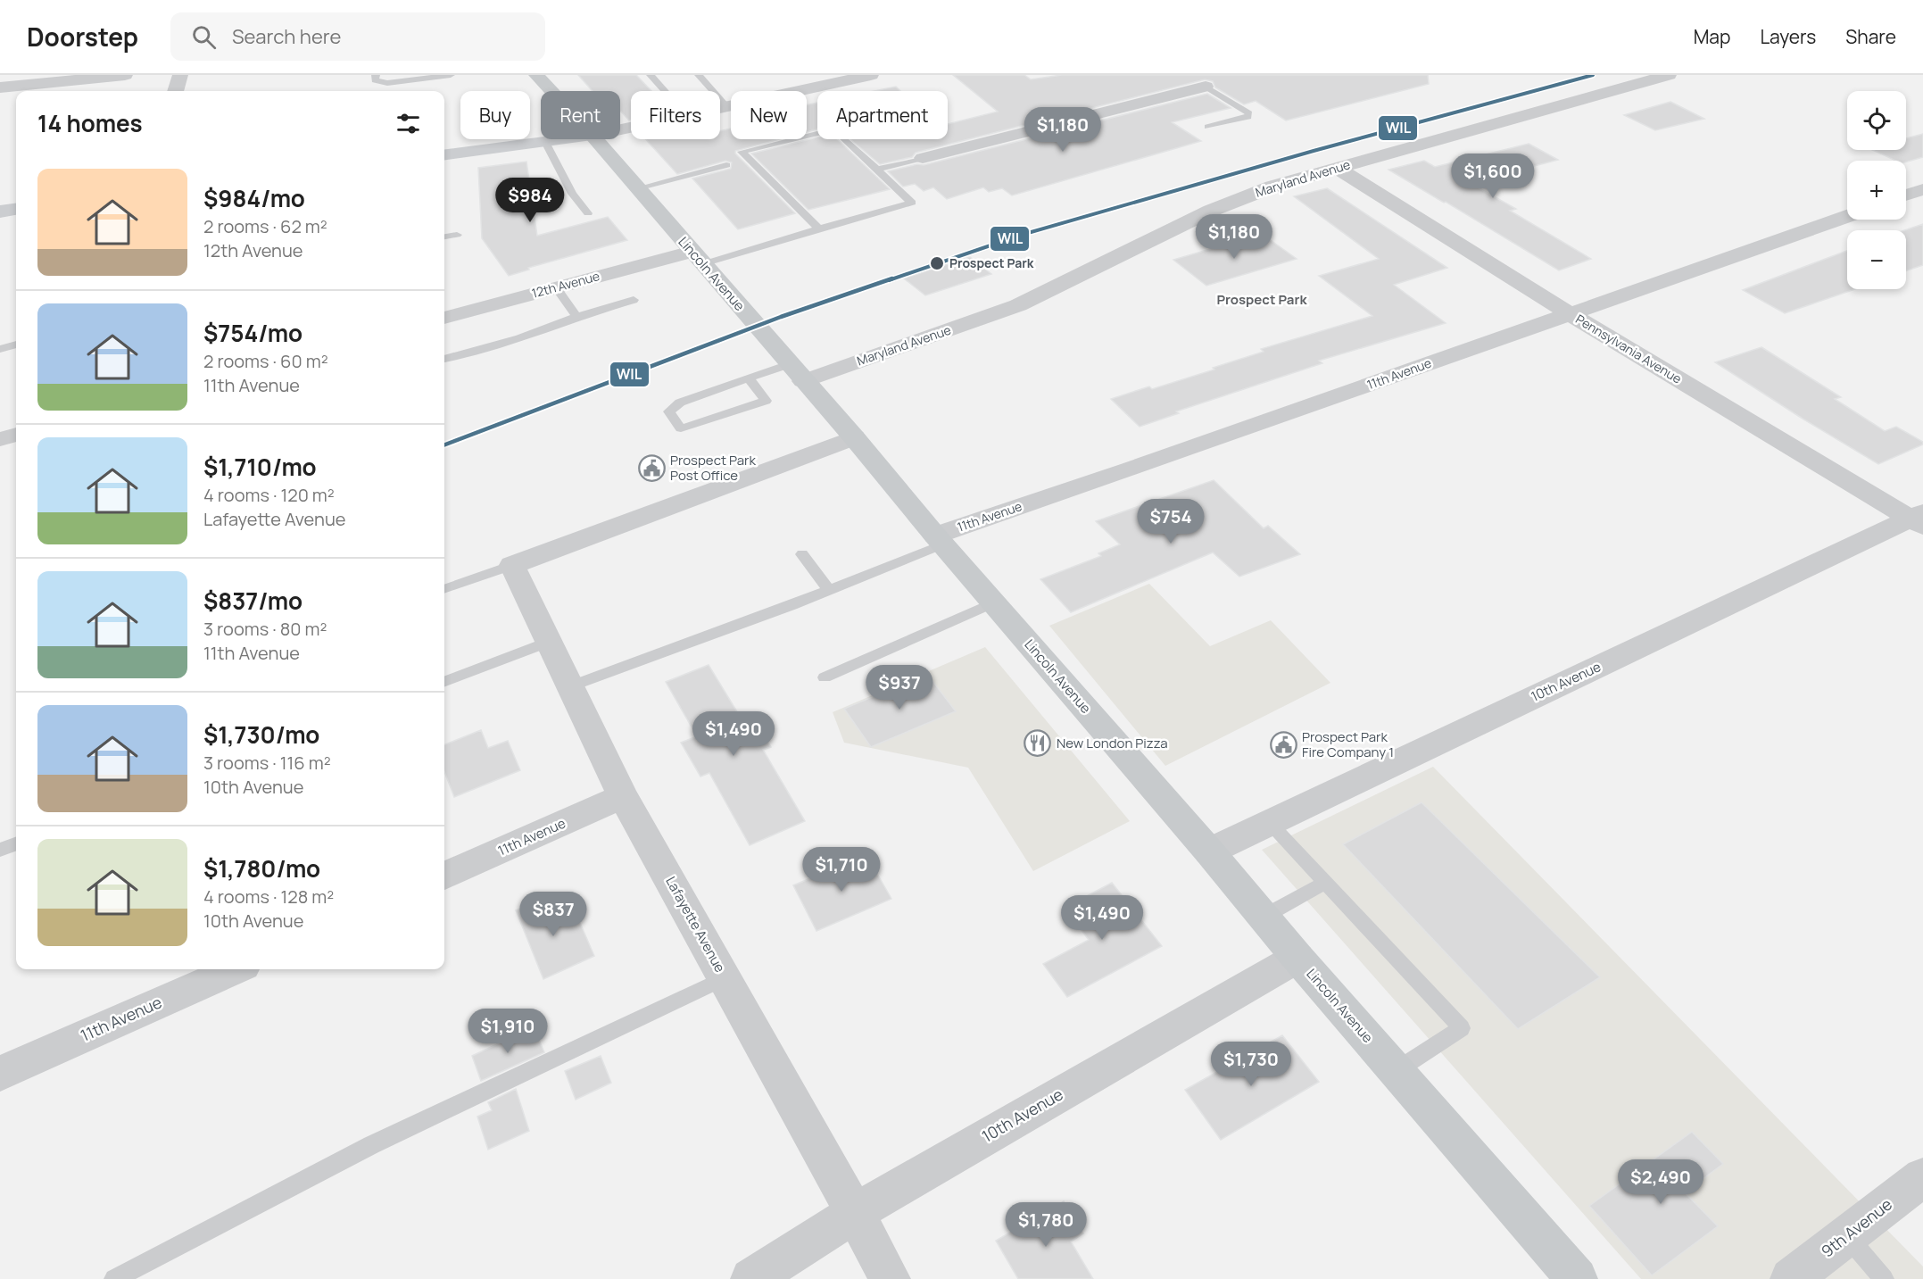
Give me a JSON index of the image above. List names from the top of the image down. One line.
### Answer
{"streets":{"main road":["Lincoln Avenue"],"street":["Maryland Avenue","12th Avenue","Pennsylvania Avenue","11th Avenue","10th Avenue","Lafayette Avenue","9th Avenue"]},"crossings":[["Maryland Avenue","Lincoln Avenue"],["Maryland Avenue","Pennsylvania Avenue"],["Lincoln Avenue","12th Avenue"],["Lincoln Avenue","11th Avenue"],["Lincoln Avenue","10th Avenue"],["Pennsylvania Avenue","11th Avenue"],["Pennsylvania Avenue","10th Avenue"],["11th Avenue","Lafayette Avenue"],["10th Avenue","Lafayette Avenue"]],"districts":["Prospect Park"],"places":{"other":["Prospect Park"],"public building":["Prospect Park Post Office","Prospect Park Fire Company 1"],"restaurant":["New London Pizza"]},"lines":["transit line WIL"],"page":{"header":"Doorstep","search":"Search here","nav":["Map","Layers","Share"],"map_buttons":["+","−"],"chip":["Buy","Rent","Filters","New","Apartment"],"heading":"14 homes","price":["$1,180","$1,600","$984","$1,180","$754","$937","$1,490","$1,710","$837","$1,490","$1,910","$1,730","$2,490","$1,780"],"list":[{"name":"$984/mo","note":"2 rooms · 62 m² · 12th Avenue"},{"name":"$754/mo","note":"2 rooms · 60 m² · 11th Avenue"},{"name":"$1,710/mo","note":"4 rooms · 120 m² · Lafayette Avenue"},{"name":"$837/mo","note":"3 rooms · 80 m² · 11th Avenue"},{"name":"$1,730/mo","note":"3 rooms · 116 m² · 10th Avenue"},{"name":"$1,780/mo","note":"4 rooms · 128 m² · 10th Avenue"}]}}
